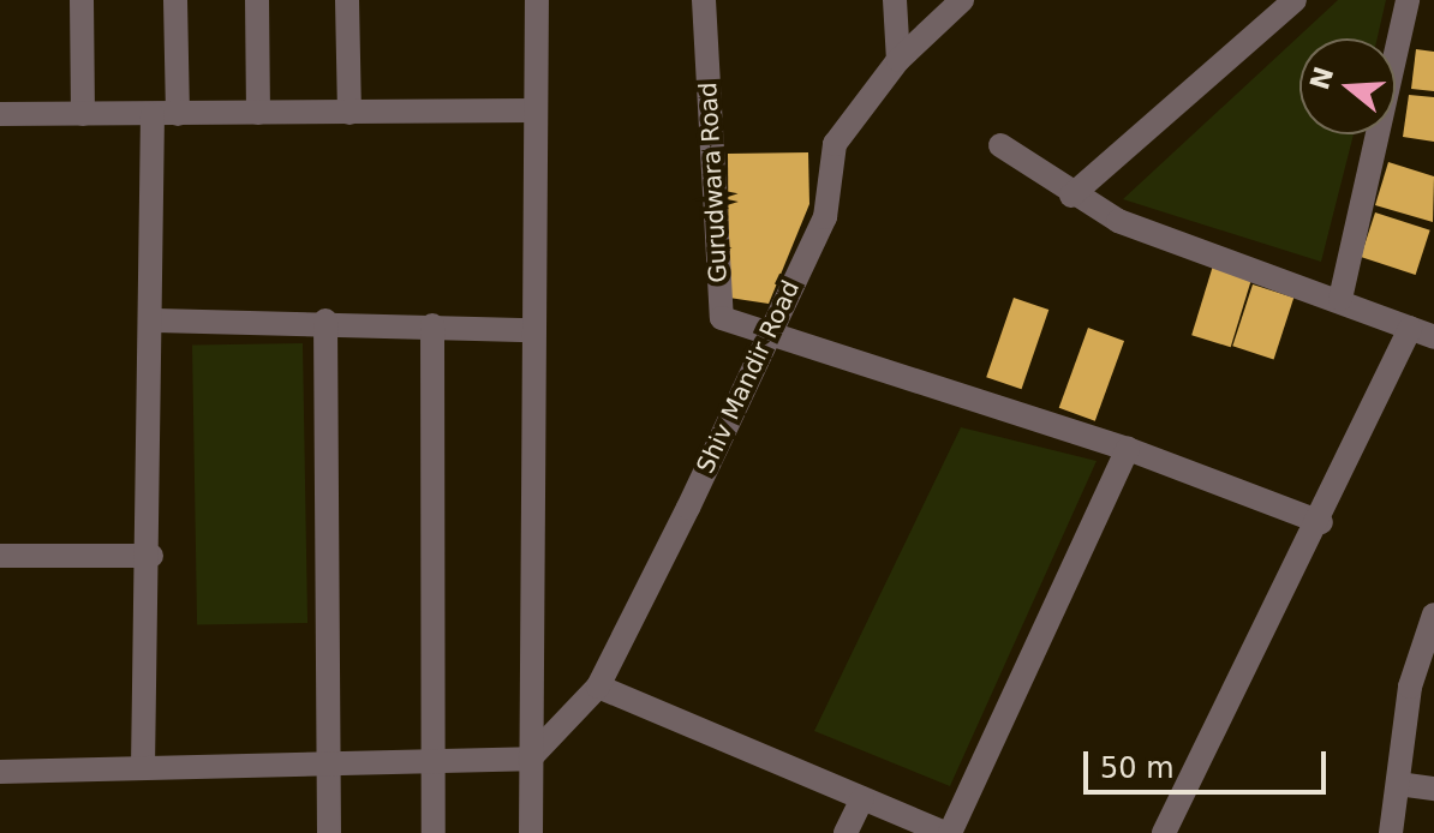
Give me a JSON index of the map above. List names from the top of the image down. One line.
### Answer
{"streets":{"street":["Gurudwara Road","Shiv Mandir Road"]},"crossings":[["Gurudwara Road","Shiv Mandir Road"]],"scale_bar":"50 m","north":"left"}
